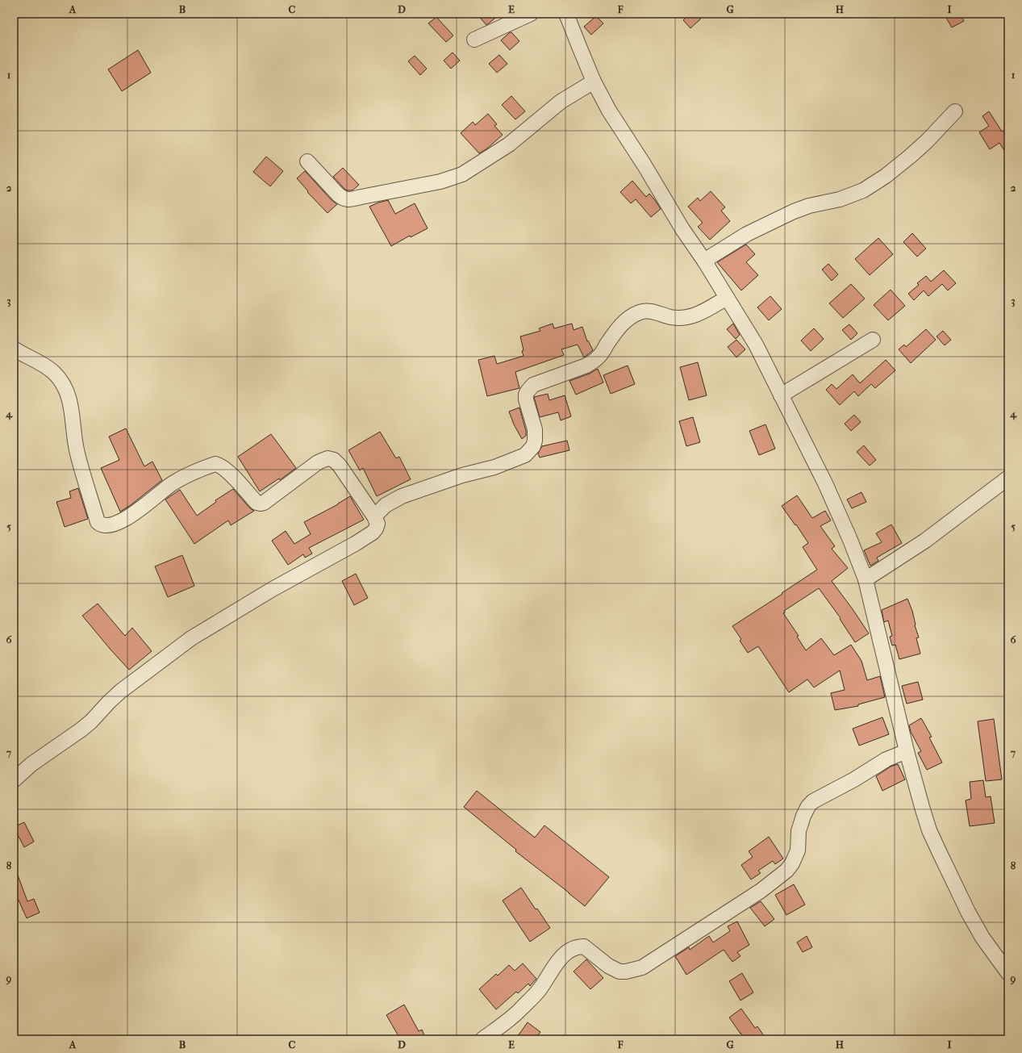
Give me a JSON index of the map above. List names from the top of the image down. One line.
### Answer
{"grid":{"columns":["A","B","C","D","E","F","G","H","I"],"rows":["1","2","3","4","5","6","7","8","9"]}}
